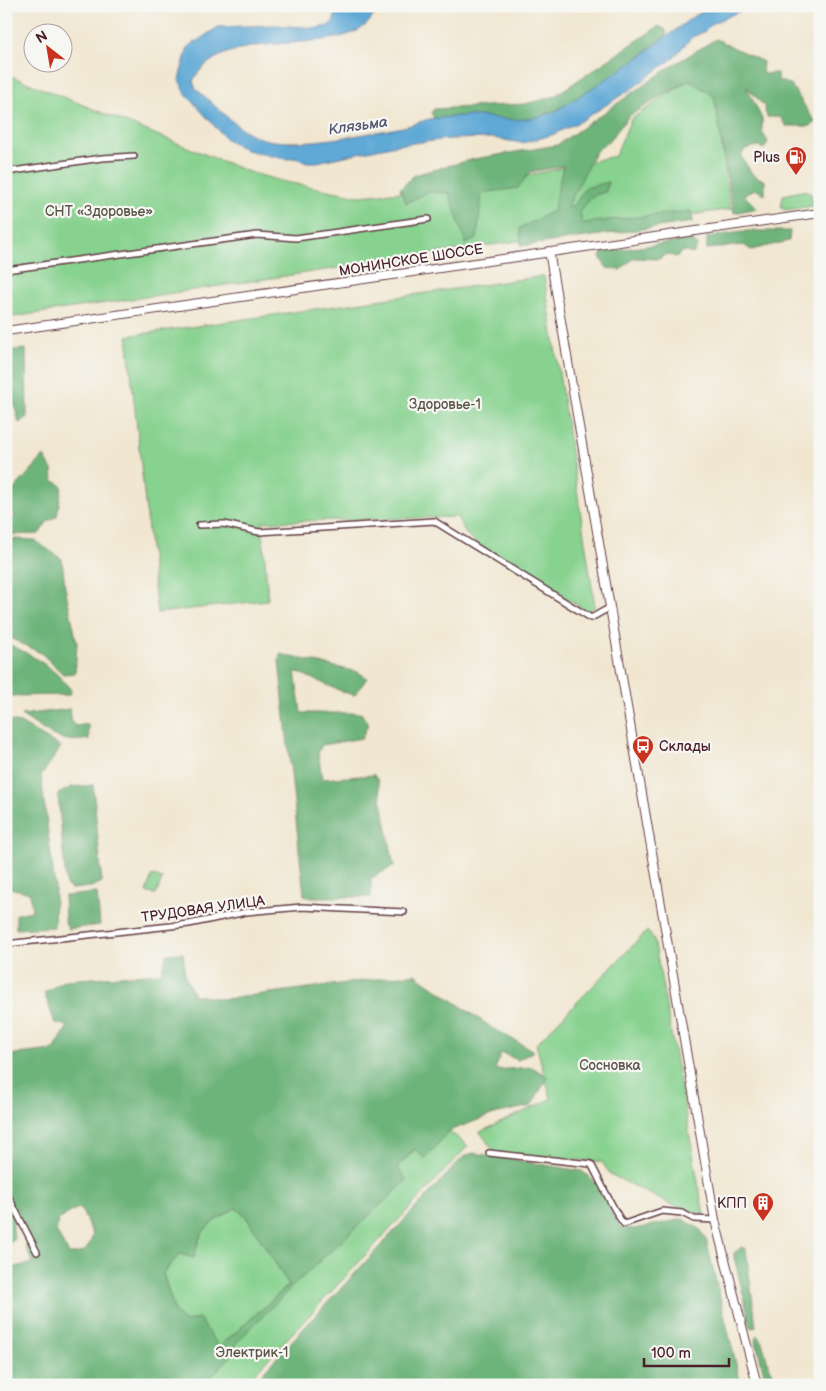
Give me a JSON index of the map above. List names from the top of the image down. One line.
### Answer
{"streets":{"main road":["МОНИНСКОЕ ШОССЕ"],"street":["ТРУДОВАЯ УЛИЦА"]},"water":["Клязьма"],"parks":["СНТ «Здоровье»","Здоровье-1","Сосновка","Электрик-1"],"places":{"fuel station":["Plus"],"bus stop":["Склады"],"building":["КПП"]},"scale_bar":"100 m","north":"top left"}
